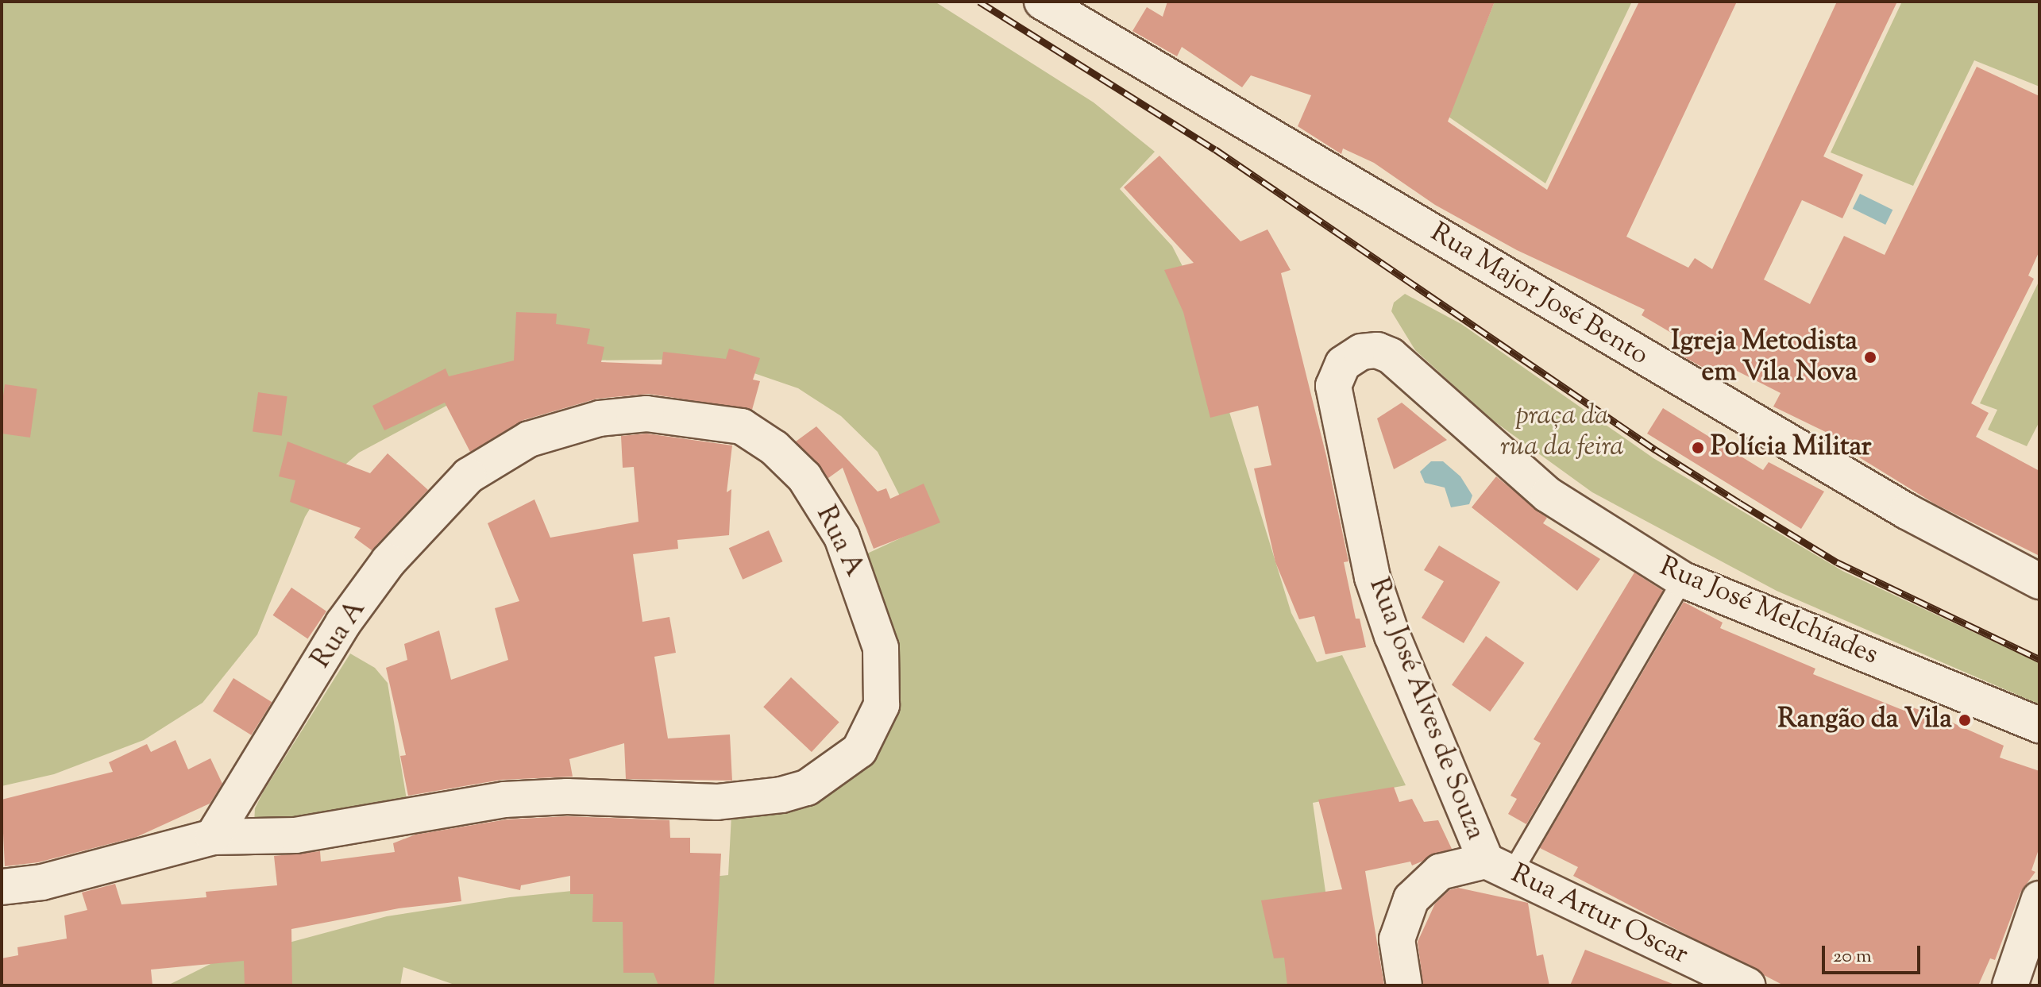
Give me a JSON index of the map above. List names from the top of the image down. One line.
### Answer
{"streets":{"street":["Rua Major José Bento","Rua A","Rua José Melchíades","Rua José Alves de Souza","Rua Artur Oscar"]},"crossings":[["Rua José Melchíades","Rua José Alves de Souza"],["Rua José Alves de Souza","Rua Artur Oscar"]],"parks":["praça da rua da feira"],"places":["Igreja Metodista em Vila Nova","Polícia Militar","Rangão da Vila"],"scale_bar":"20 m"}
